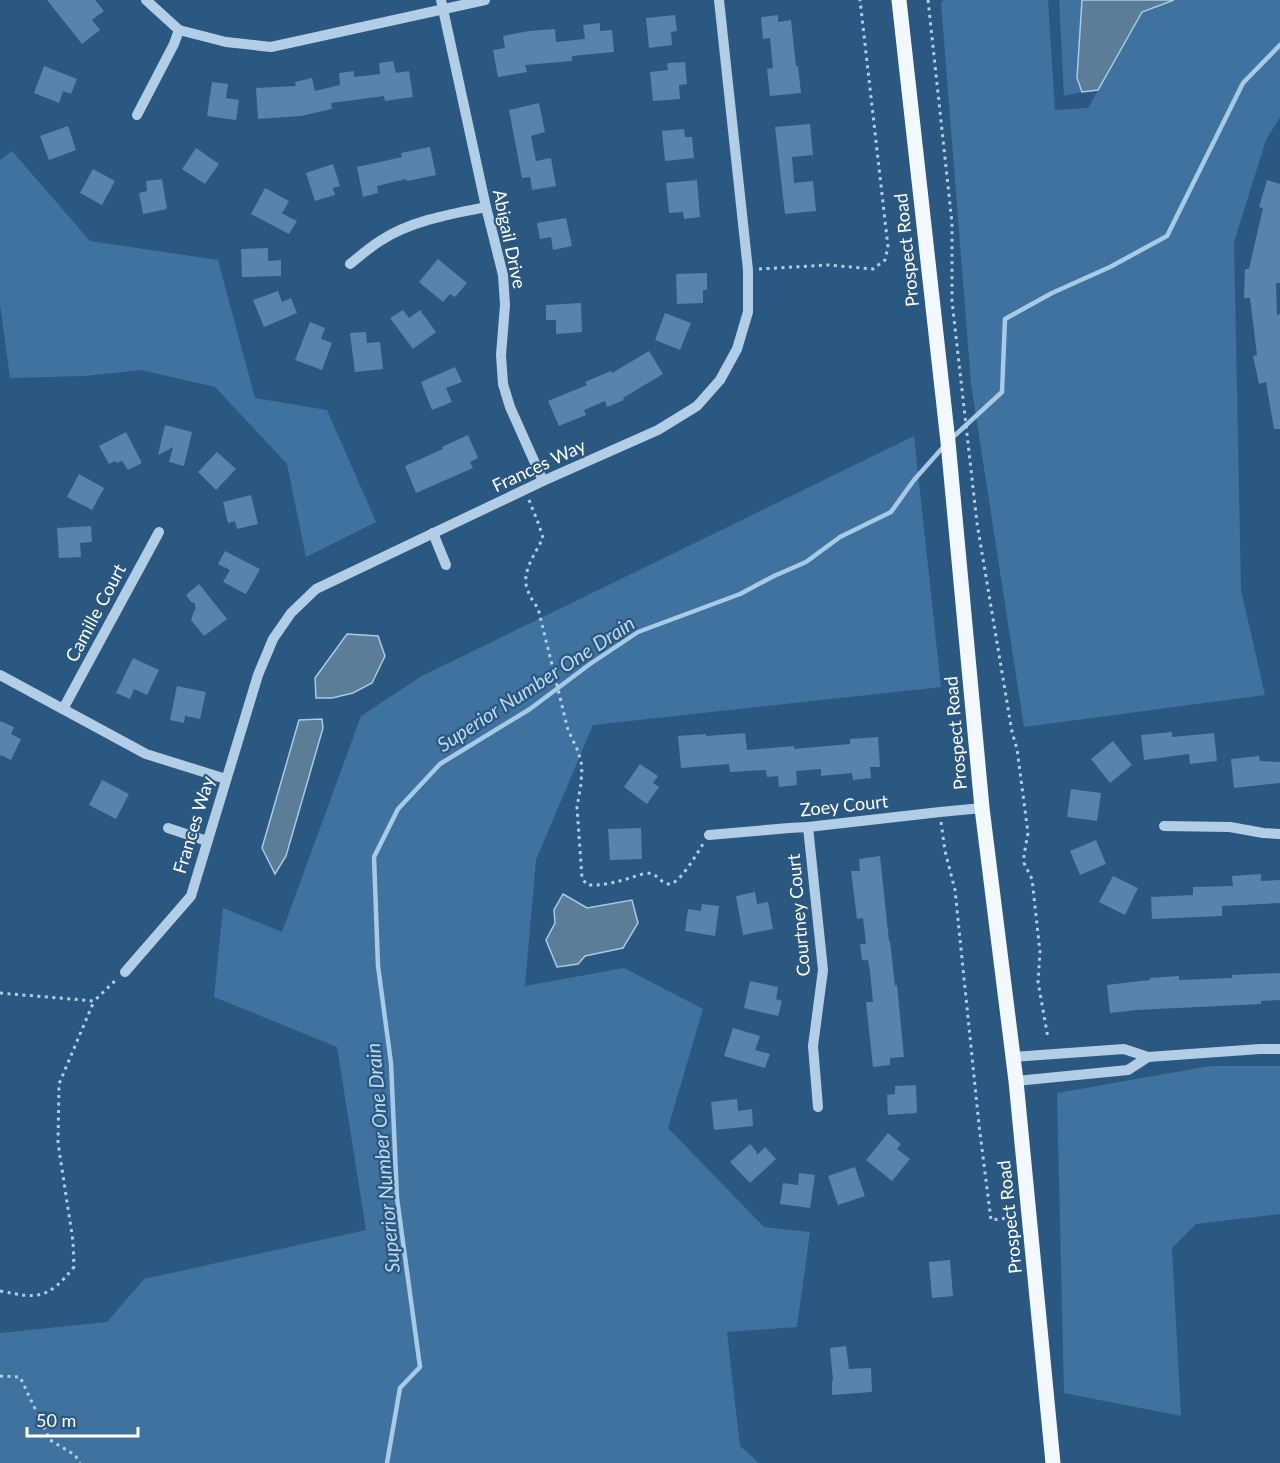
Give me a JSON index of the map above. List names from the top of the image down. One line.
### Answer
{"streets":{"main road":["Prospect Road"],"street":["Abigail Drive","Frances Way","Camille Court","Zoey Court","Courtney Court"]},"crossings":[["Abigail Drive","Frances Way"],["Prospect Road","Zoey Court"],["Zoey Court","Courtney Court"]],"water":["Superior Number One Drain"],"scale_bar":"50 m"}
